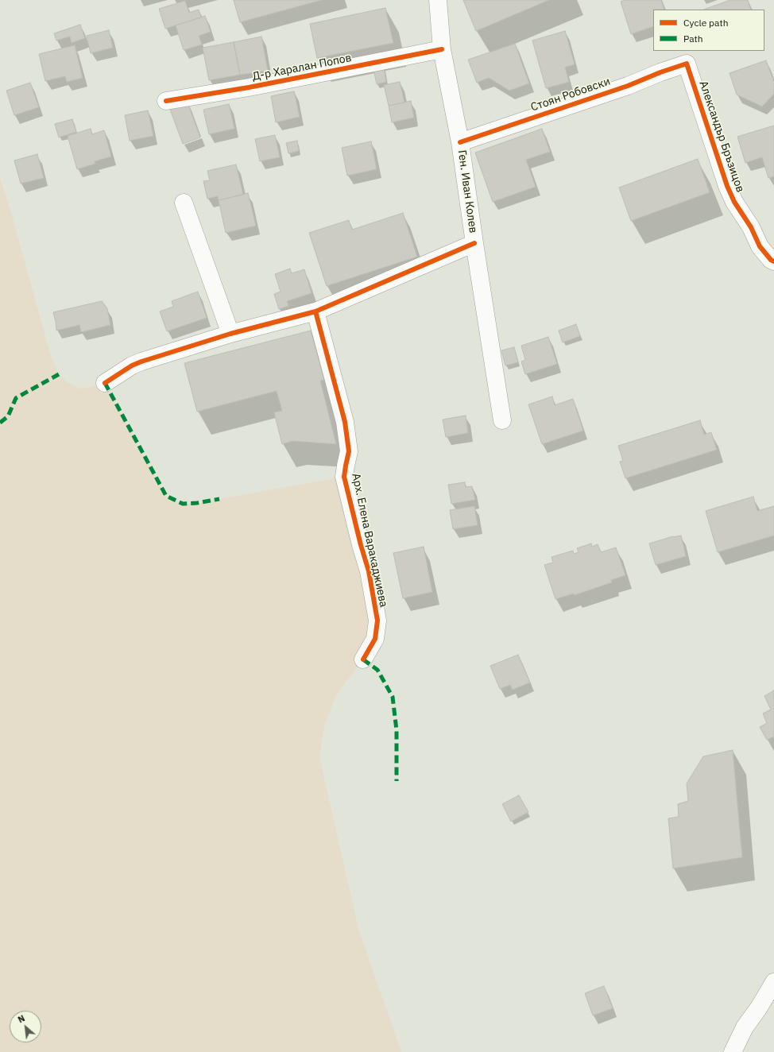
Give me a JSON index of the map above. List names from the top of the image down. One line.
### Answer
{"streets":{"street":["Д-р Харалан Попов","Стоян Робовски","Александър Бръзицов","Ген. Иван Колев","Арх. Елена Варакаджиева"]},"crossings":[["Д-р Харалан Попов","Ген. Иван Колев"],["Стоян Робовски","Александър Бръзицов"],["Стоян Робовски","Ген. Иван Колев"]],"legend":["Cycle path","Path"],"north":"top left"}
